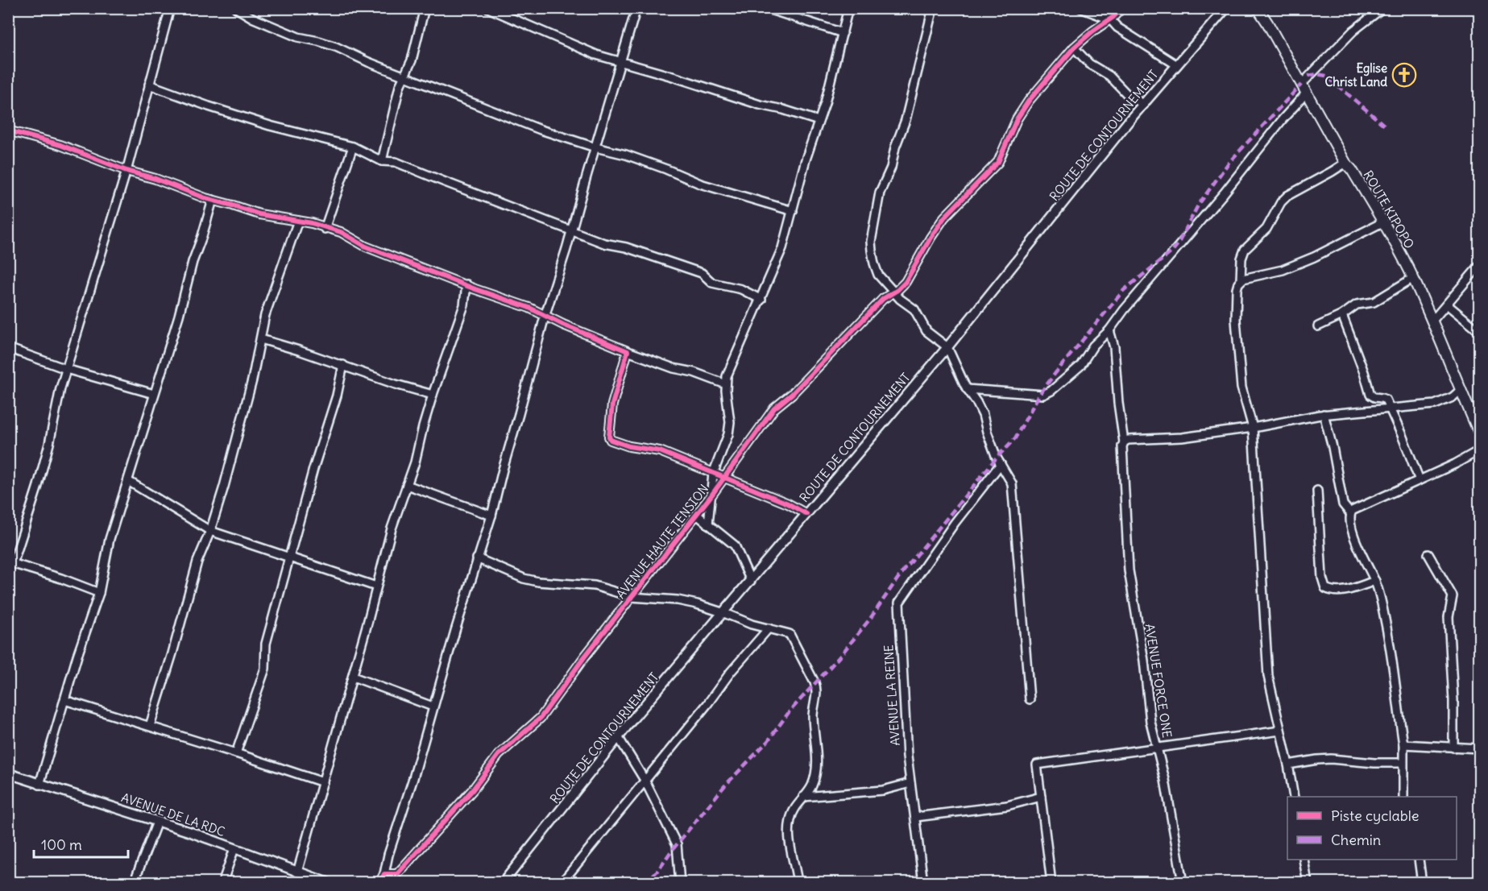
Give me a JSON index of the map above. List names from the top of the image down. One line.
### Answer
{"streets":{"main road":["ROUTE KIPOPO"],"street":["ROUTE DE CONTOURNEMENT","AVENUE HAUTE TENSION","AVENUE FORCE ONE","AVENUE LA REINE","AVENUE DE LA RDC"]},"places":{"church":["Eglise Christ Land"]},"legend":["Piste cyclable","Chemin"],"scale_bar":"100 m"}
